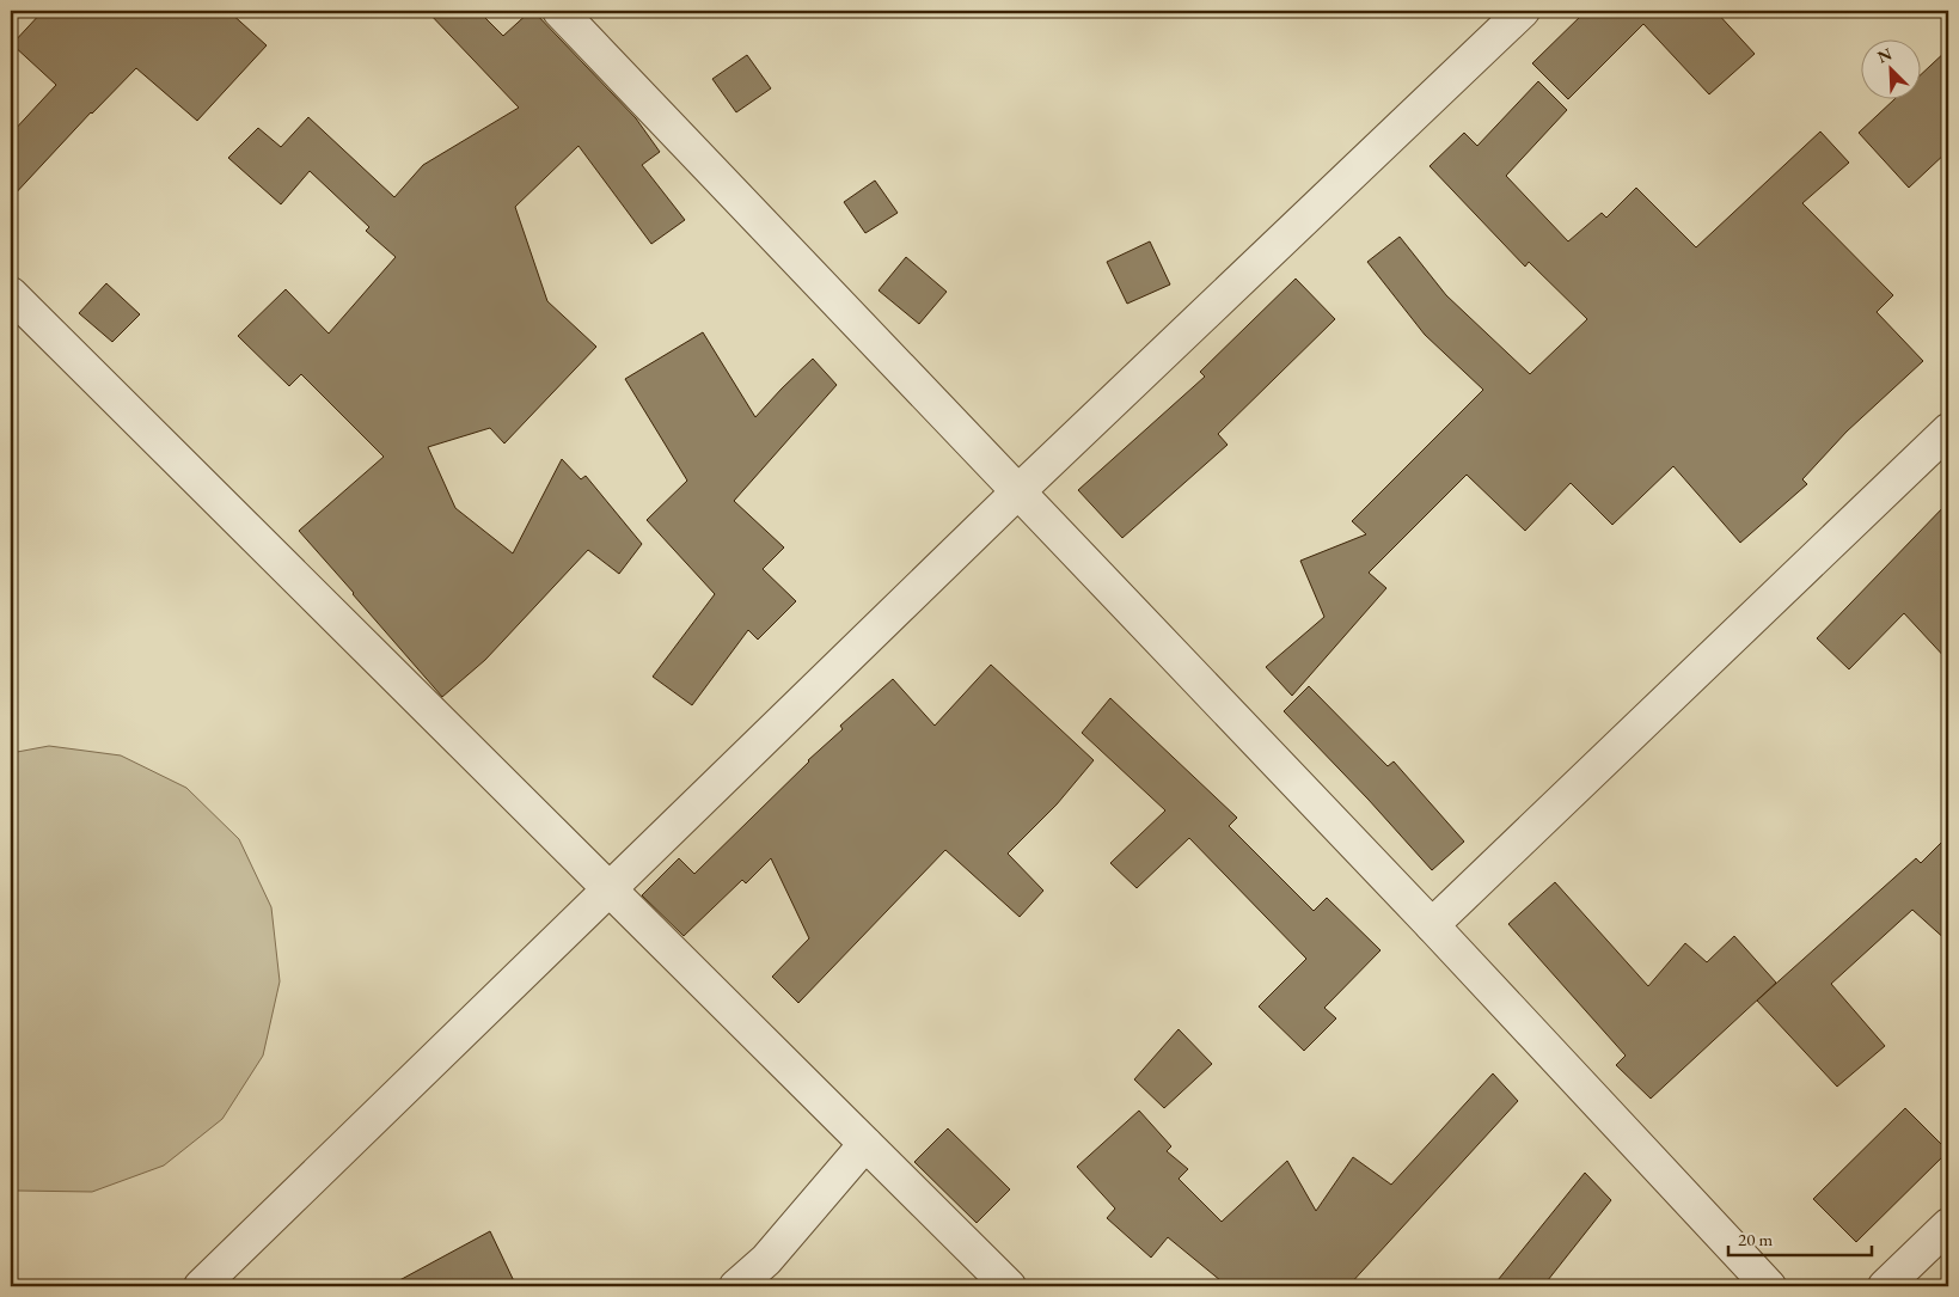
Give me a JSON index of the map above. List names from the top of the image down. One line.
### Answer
{"scale_bar":"20 m","north":"top left"}
